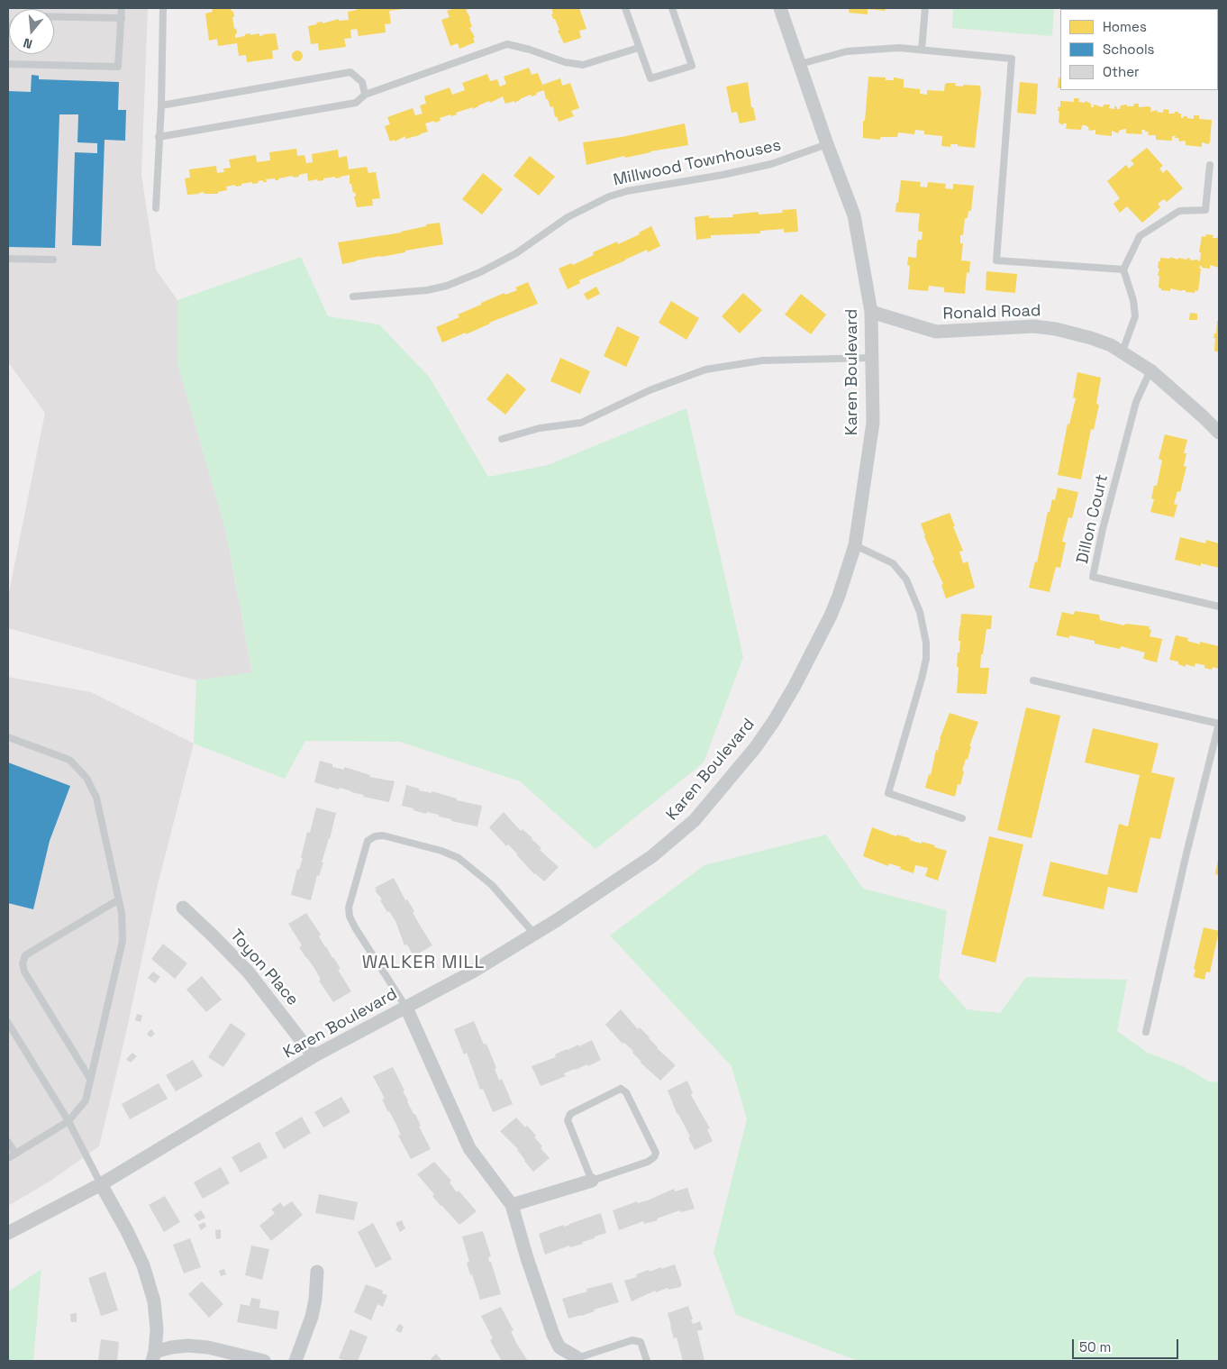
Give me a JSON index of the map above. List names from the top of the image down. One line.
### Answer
{"streets":{"street":["Ronald Road","Karen Boulevard","Toyon Place"],"lane":["Millwood Townhouses","Dillon Court"]},"crossings":[["Millwood Townhouses","Karen Boulevard"],["Ronald Road","Karen Boulevard"],["Ronald Road","Dillon Court"],["Karen Boulevard","Toyon Place"]],"districts":["WALKER MILL"],"legend":["Homes","Schools","Other"],"scale_bar":"50 m","north":"bottom"}
